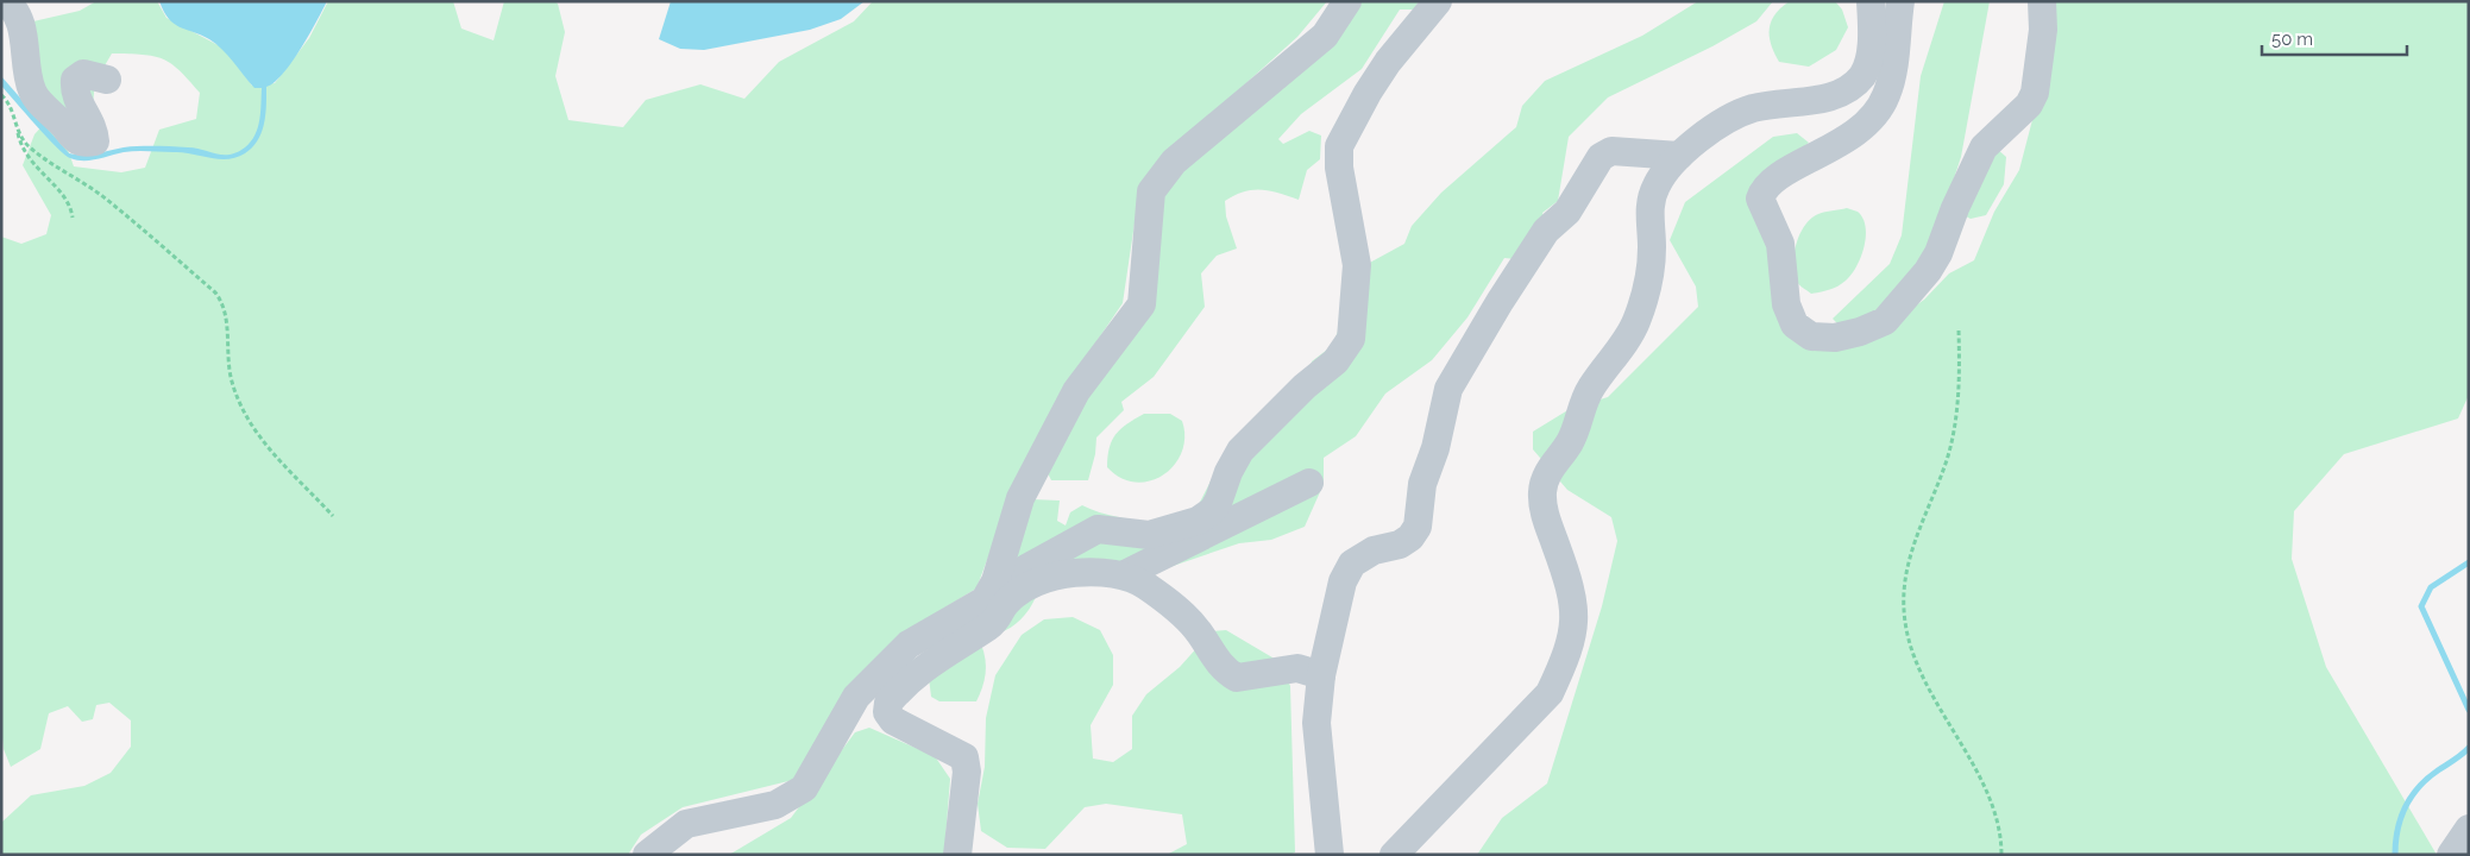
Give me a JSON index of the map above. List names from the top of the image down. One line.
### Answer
{"scale_bar":"50 m"}
